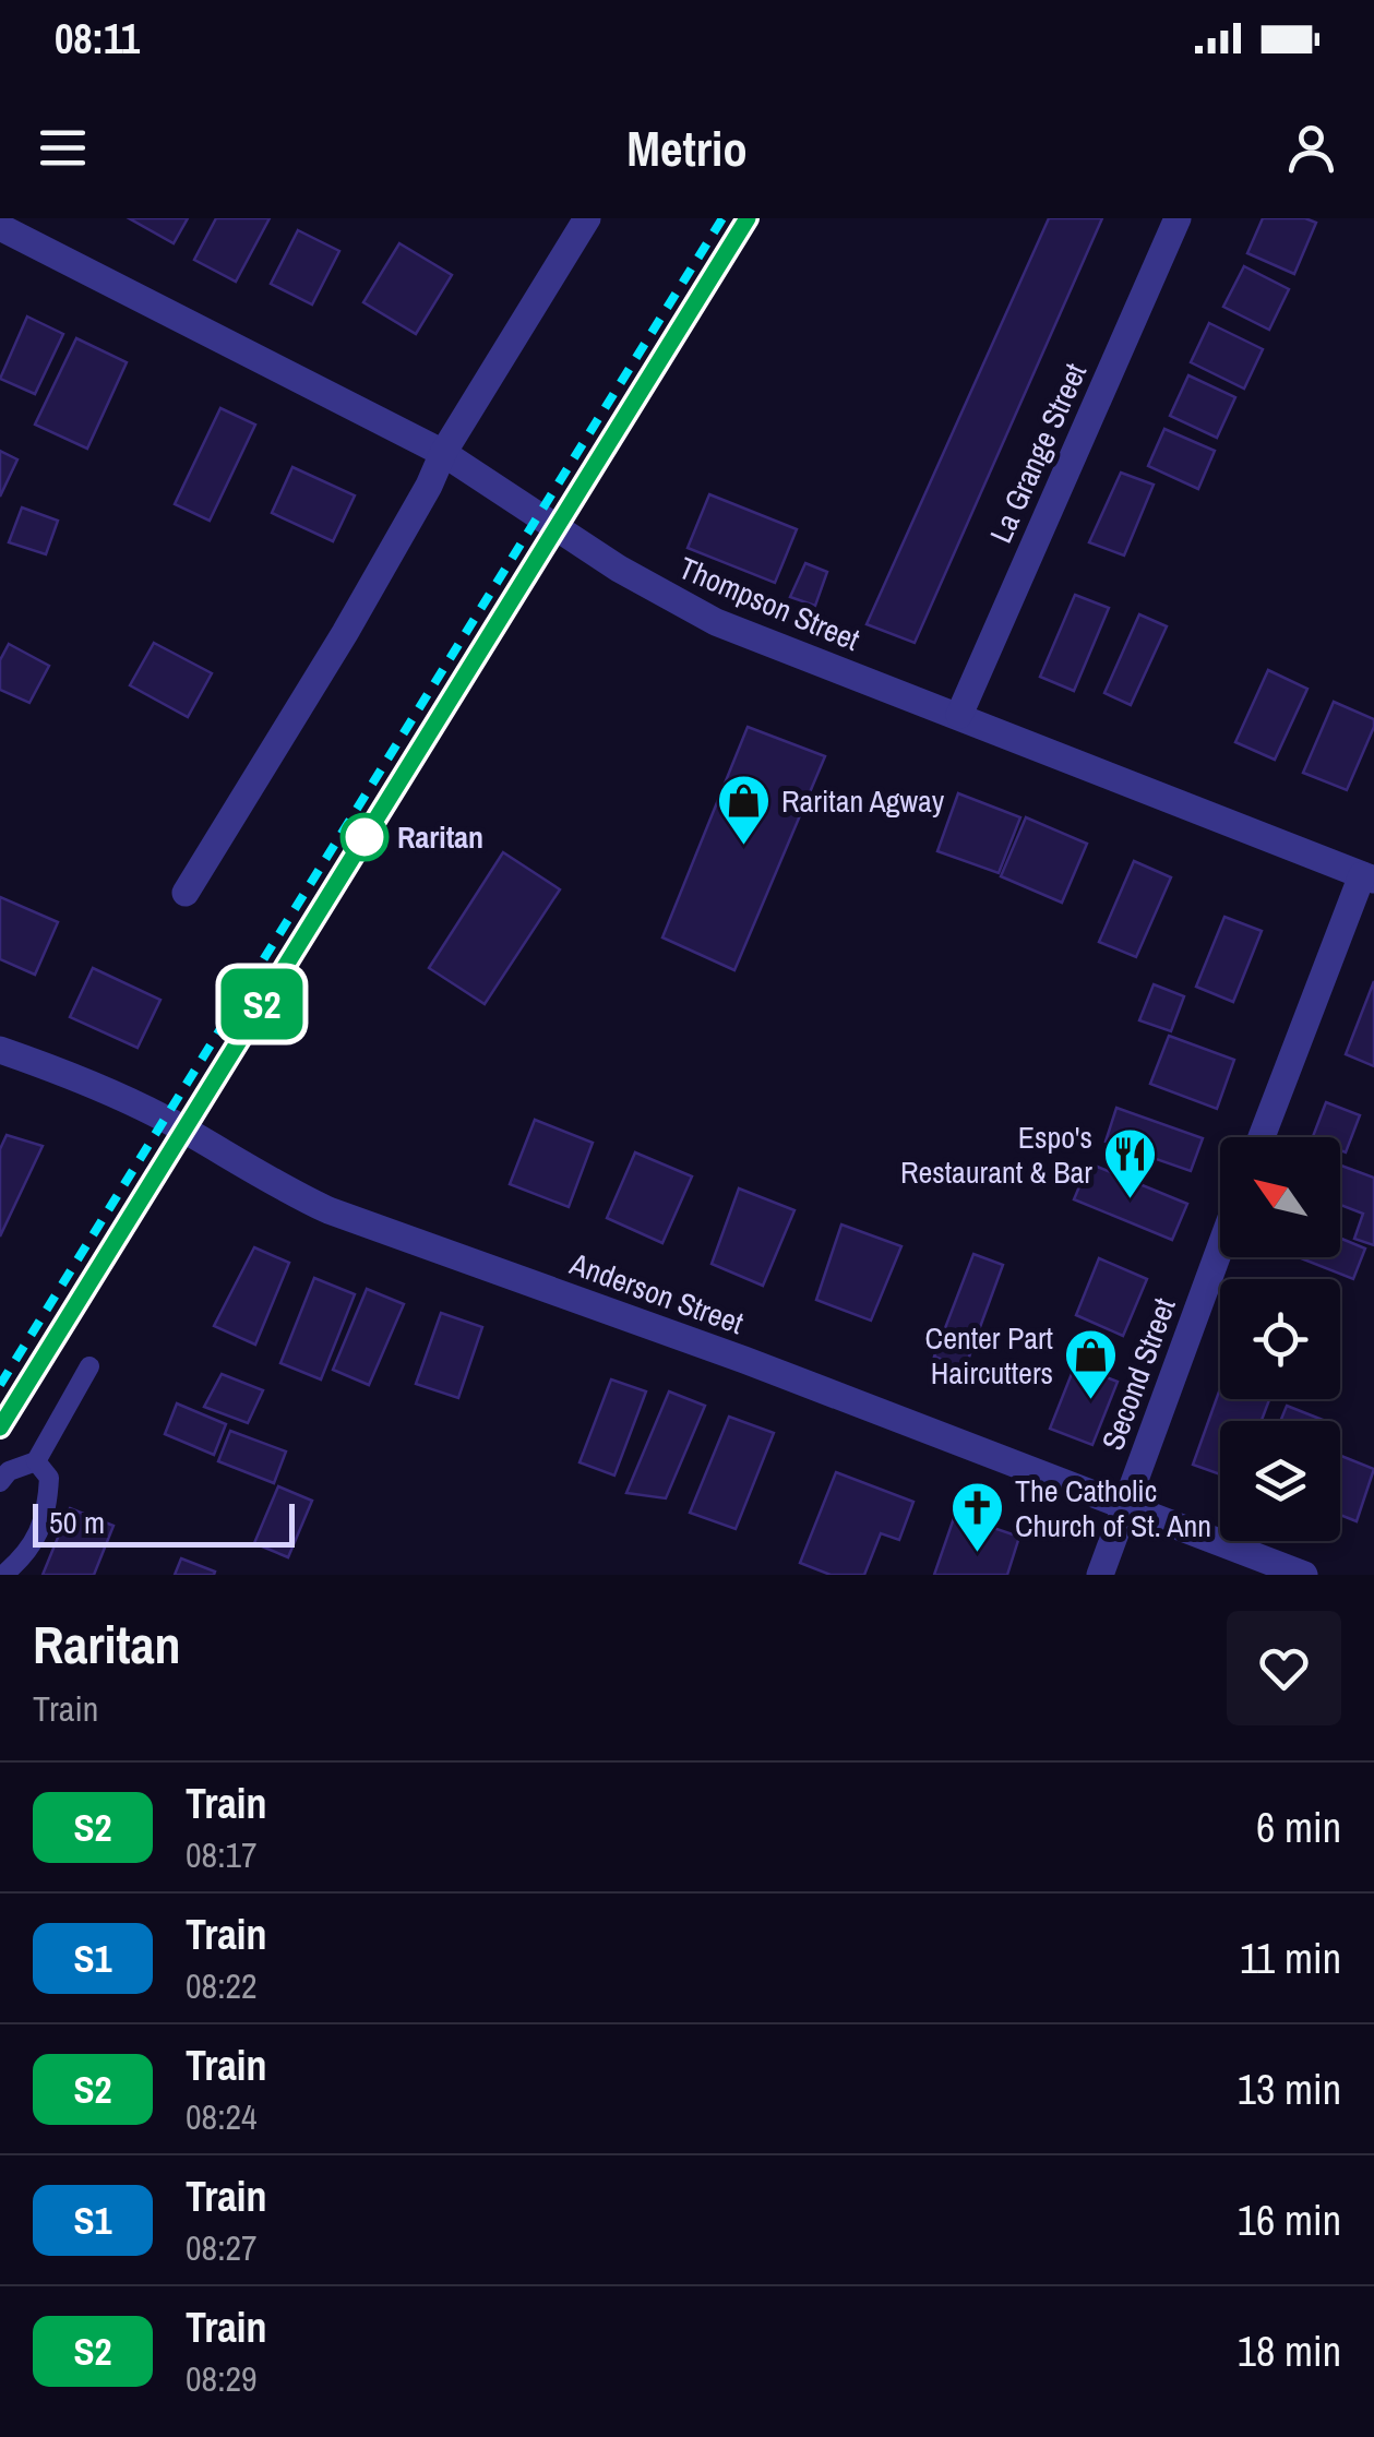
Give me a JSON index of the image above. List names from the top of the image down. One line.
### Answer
{"streets":{"street":["La Grange Street","Thompson Street","Anderson Street","Second Street"]},"crossings":[["La Grange Street","Thompson Street"],["Anderson Street","Second Street"]],"places":{"other":["Raritan"],"shop":["Raritan Agway","Center Part Haircutters"],"restaurant":["Espo's Restaurant & Bar"],"church":["The Catholic Church of St. Ann"]},"scale_bar":"50 m","north":"top left","page":{"status":"08:11","header":"Metrio","on_map":"S2","scale":"50 m","heading":["Raritan","Train"],"list":[{"mark":"S2","name":"Train","note":"08:17","value":"6 min"},{"mark":"S1","name":"Train","note":"08:22","value":"11 min"},{"mark":"S2","name":"Train","note":"08:24","value":"13 min"},{"mark":"S1","name":"Train","note":"08:27","value":"16 min"},{"mark":"S2","name":"Train","note":"08:29","value":"18 min"}]}}
